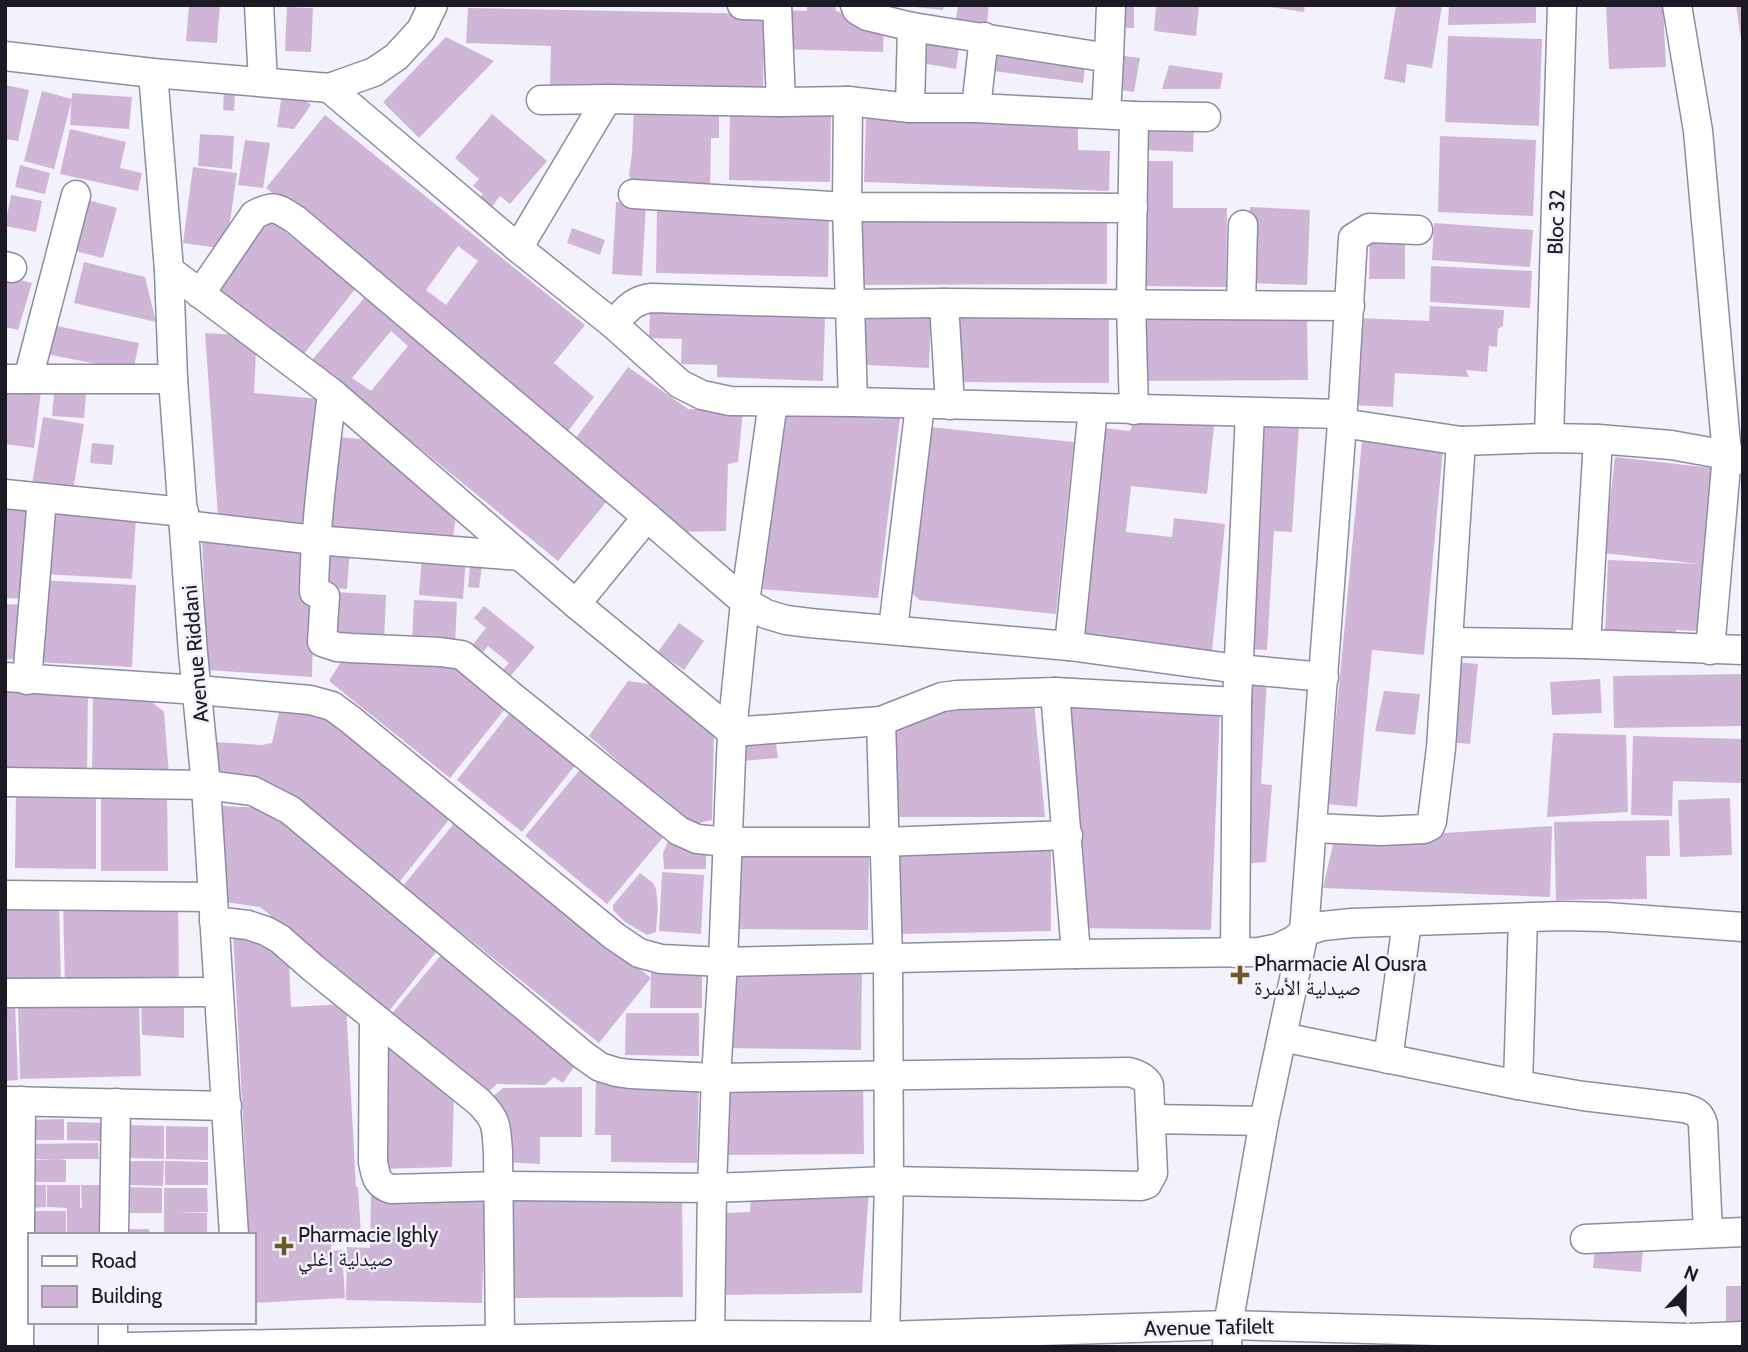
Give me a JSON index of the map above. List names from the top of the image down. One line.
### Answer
{"streets":{"street":["Bloc 32","Avenue Riddani","Avenue Tafilelt"]},"places":{"health":["Pharmacie Al Ousra صيدلية الأسرة","Pharmacie Ighly صيدلية إغلي"]},"legend":["Road","Building"],"north":"top"}
